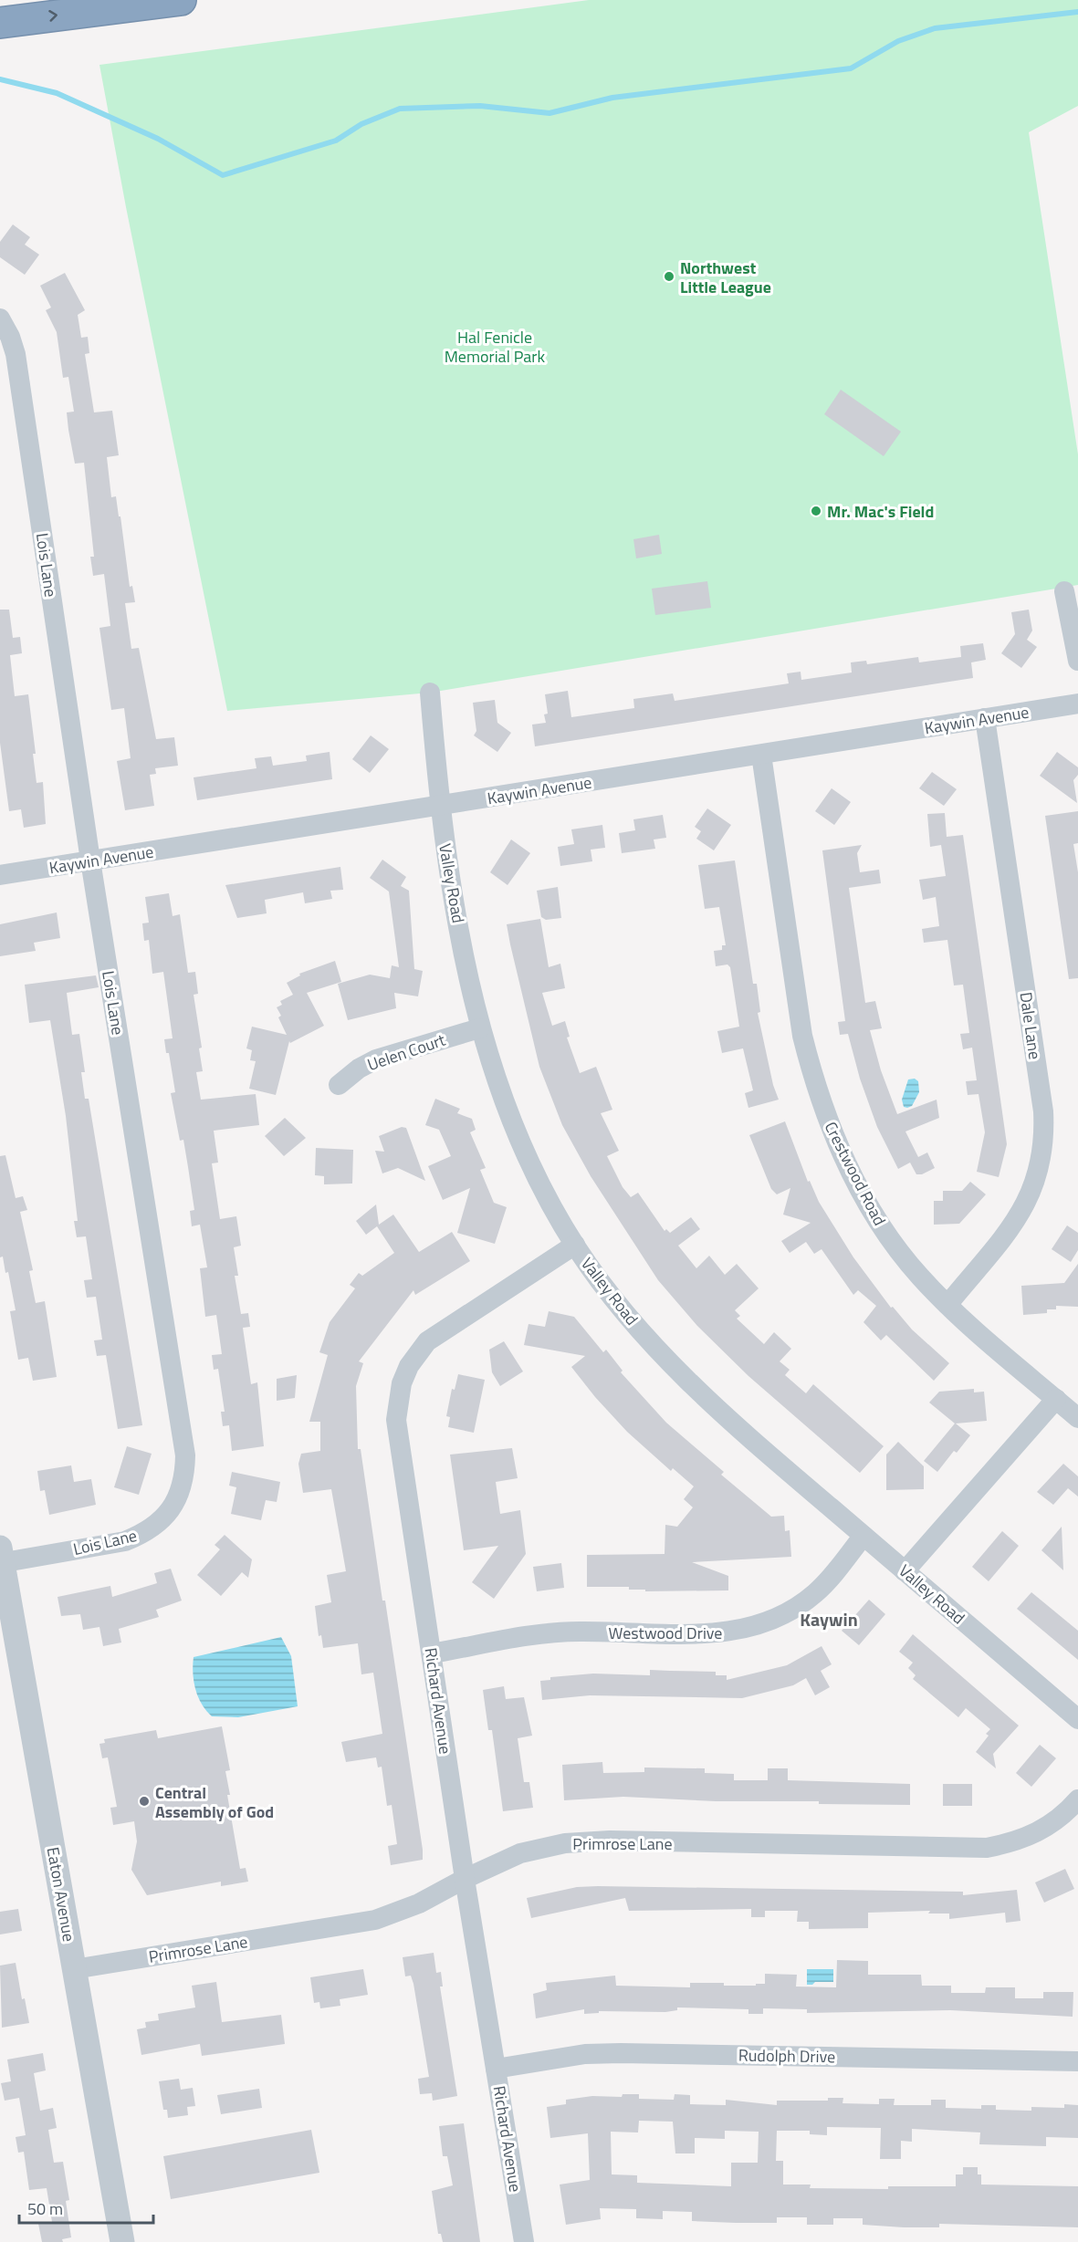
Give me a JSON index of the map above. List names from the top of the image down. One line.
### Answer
{"streets":{"street":["Lois Lane","Kaywin Avenue","Valley Road","Dale Lane","Uelen Court","Crestwood Road","Westwood Drive","Richard Avenue","Primrose Lane","Eaton Avenue","Rudolph Drive"]},"crossings":[["Lois Lane","Kaywin Avenue"],["Lois Lane","Eaton Avenue"],["Kaywin Avenue","Valley Road"],["Kaywin Avenue","Dale Lane"],["Kaywin Avenue","Crestwood Road"],["Valley Road","Uelen Court"],["Valley Road","Westwood Drive"],["Valley Road","Richard Avenue"],["Dale Lane","Crestwood Road"],["Westwood Drive","Richard Avenue"],["Richard Avenue","Primrose Lane"],["Richard Avenue","Rudolph Drive"],["Primrose Lane","Eaton Avenue"]],"districts":["Kaywin"],"parks":["Hal Fenicle Memorial Park"],"places":["Northwest Little League","Mr. Mac's Field","Central Assembly of God"],"scale_bar":"50 m"}
